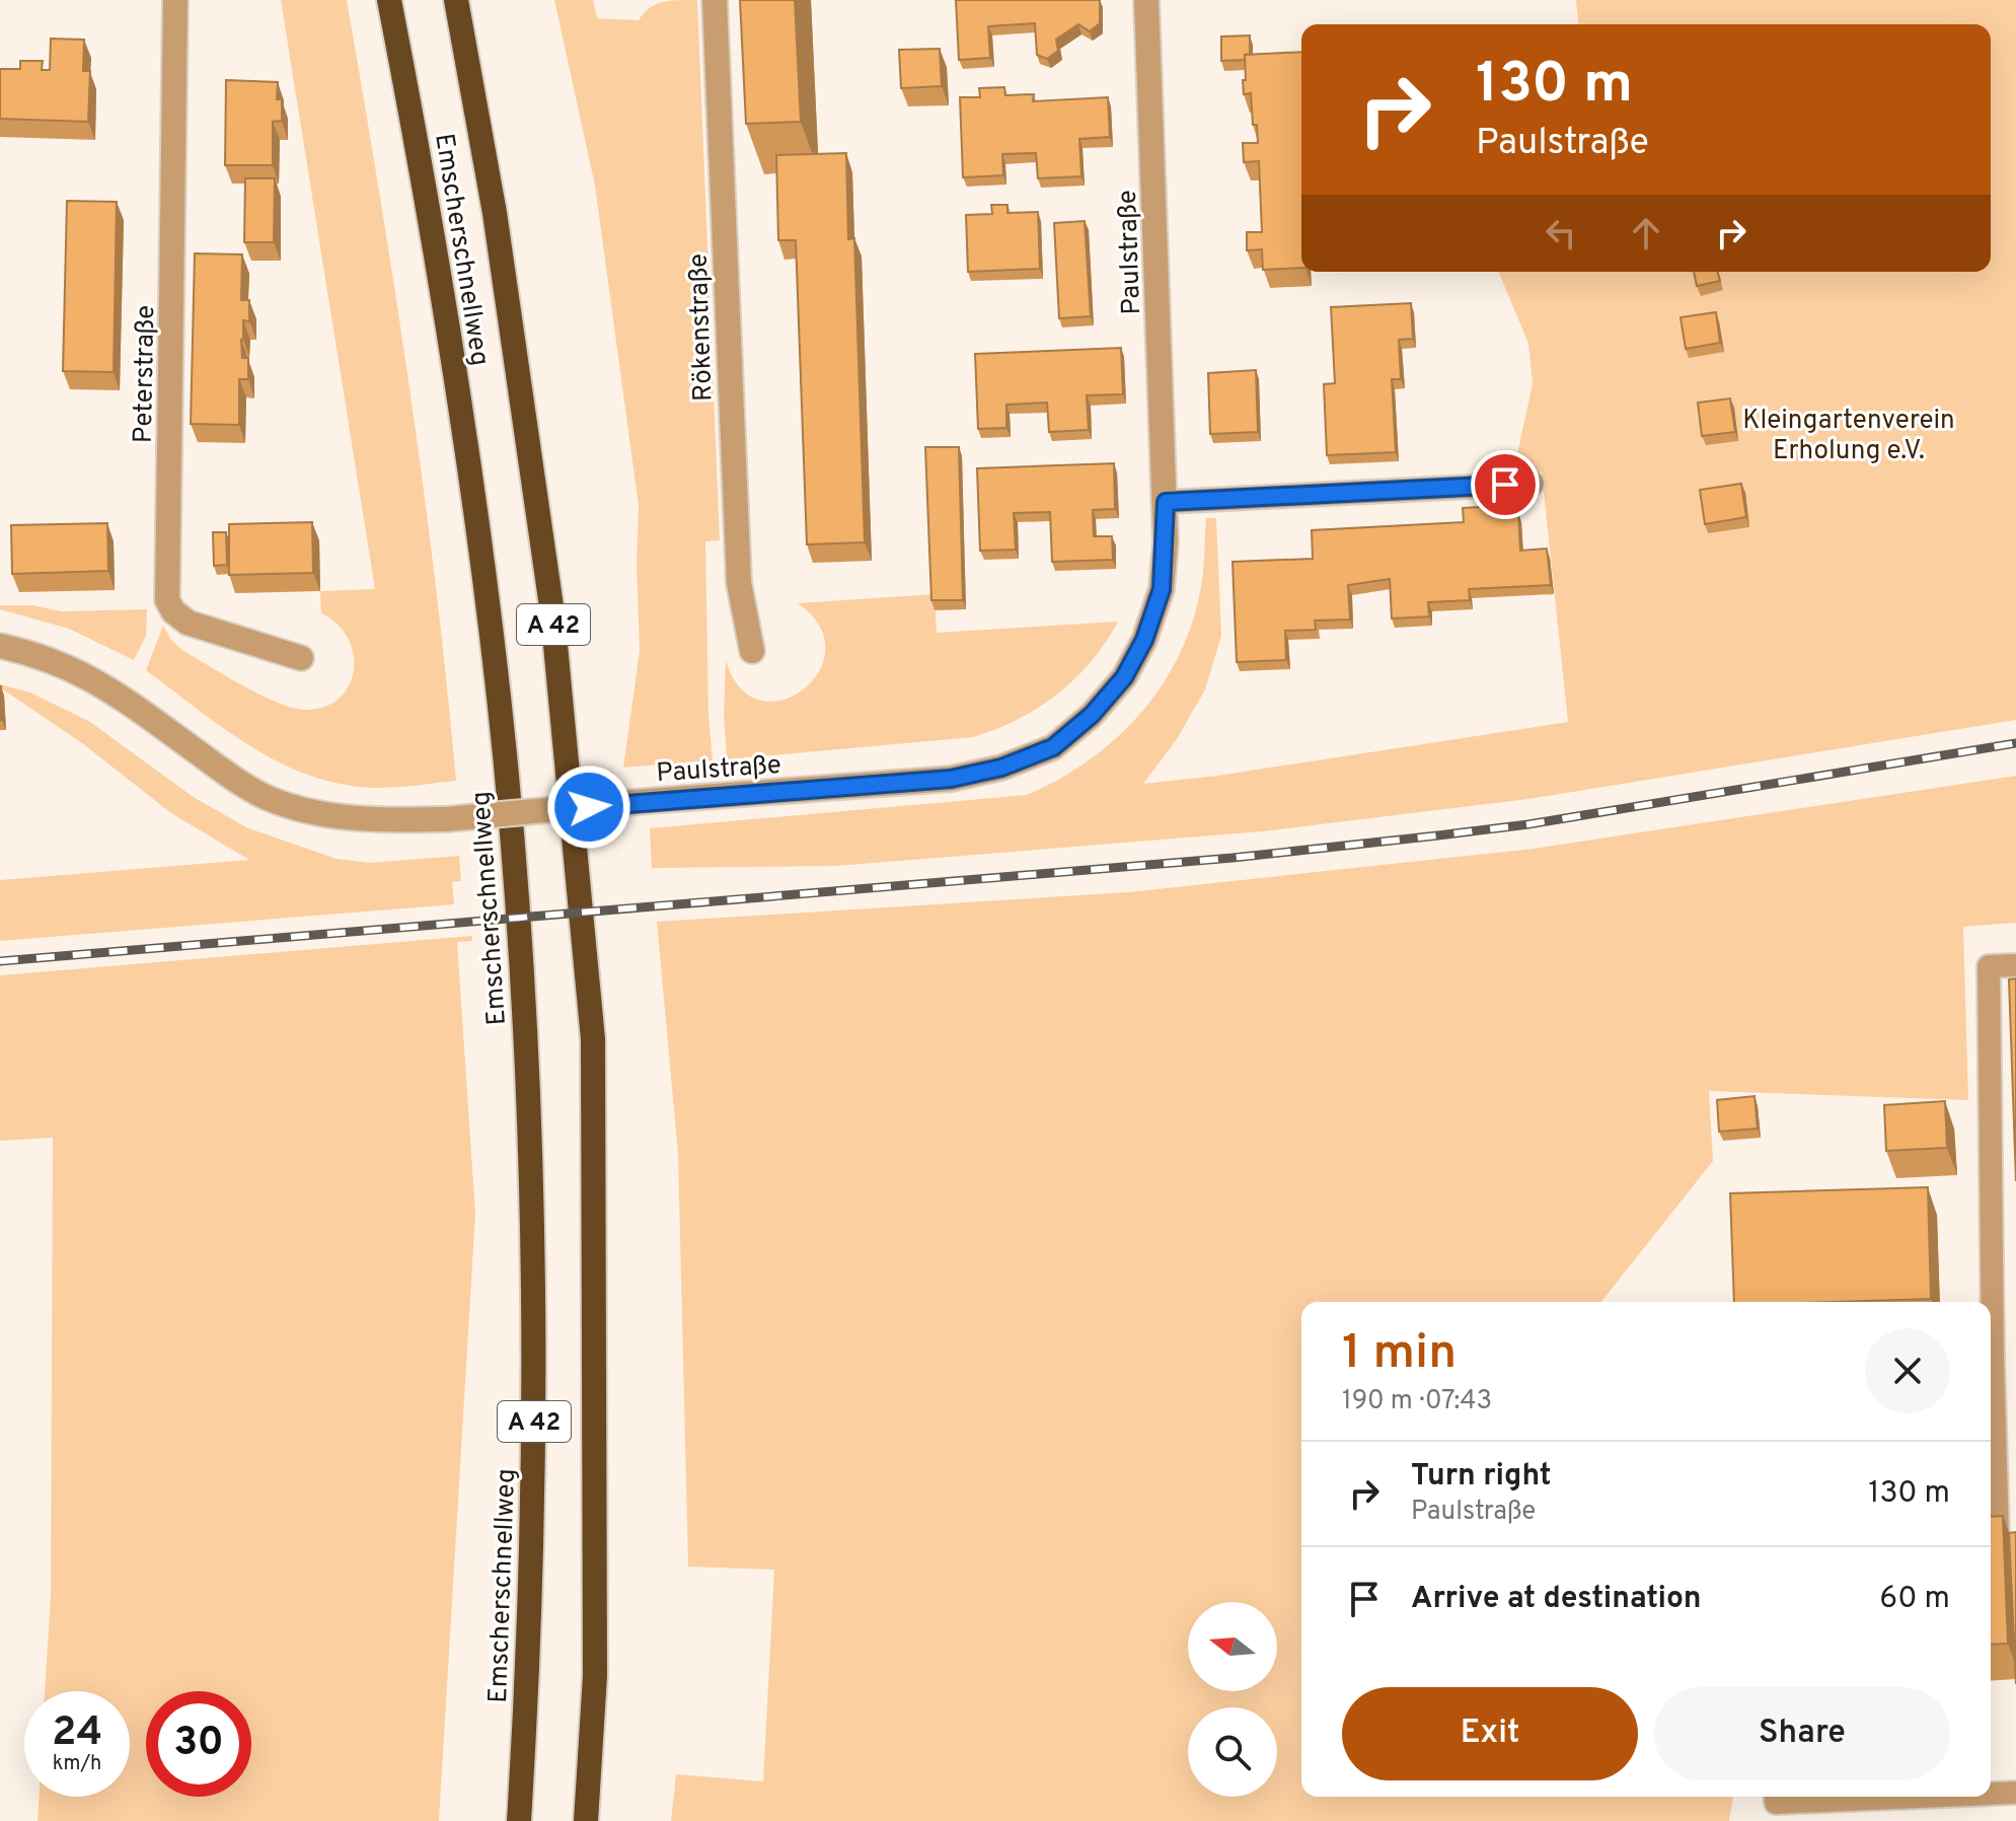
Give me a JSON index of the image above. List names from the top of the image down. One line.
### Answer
{"streets":{"highway":["Emscherschnellweg","A 42"],"street":["Paulstraße","Rökenstraße","Peterstraße"]},"parks":["Kleingartenverein Erholung e.V."],"north":"left","page":{"turn":["130 m","Paulstraße"],"heading":["1 min","190 m · 07:43"],"list":[{"name":"Turn right","note":"Paulstraße","value":"130 m"},{"name":"Arrive at destination","value":"60 m"}],"buttons":["Exit","Share"],"speed":"24 km/h","limit":"30"}}
